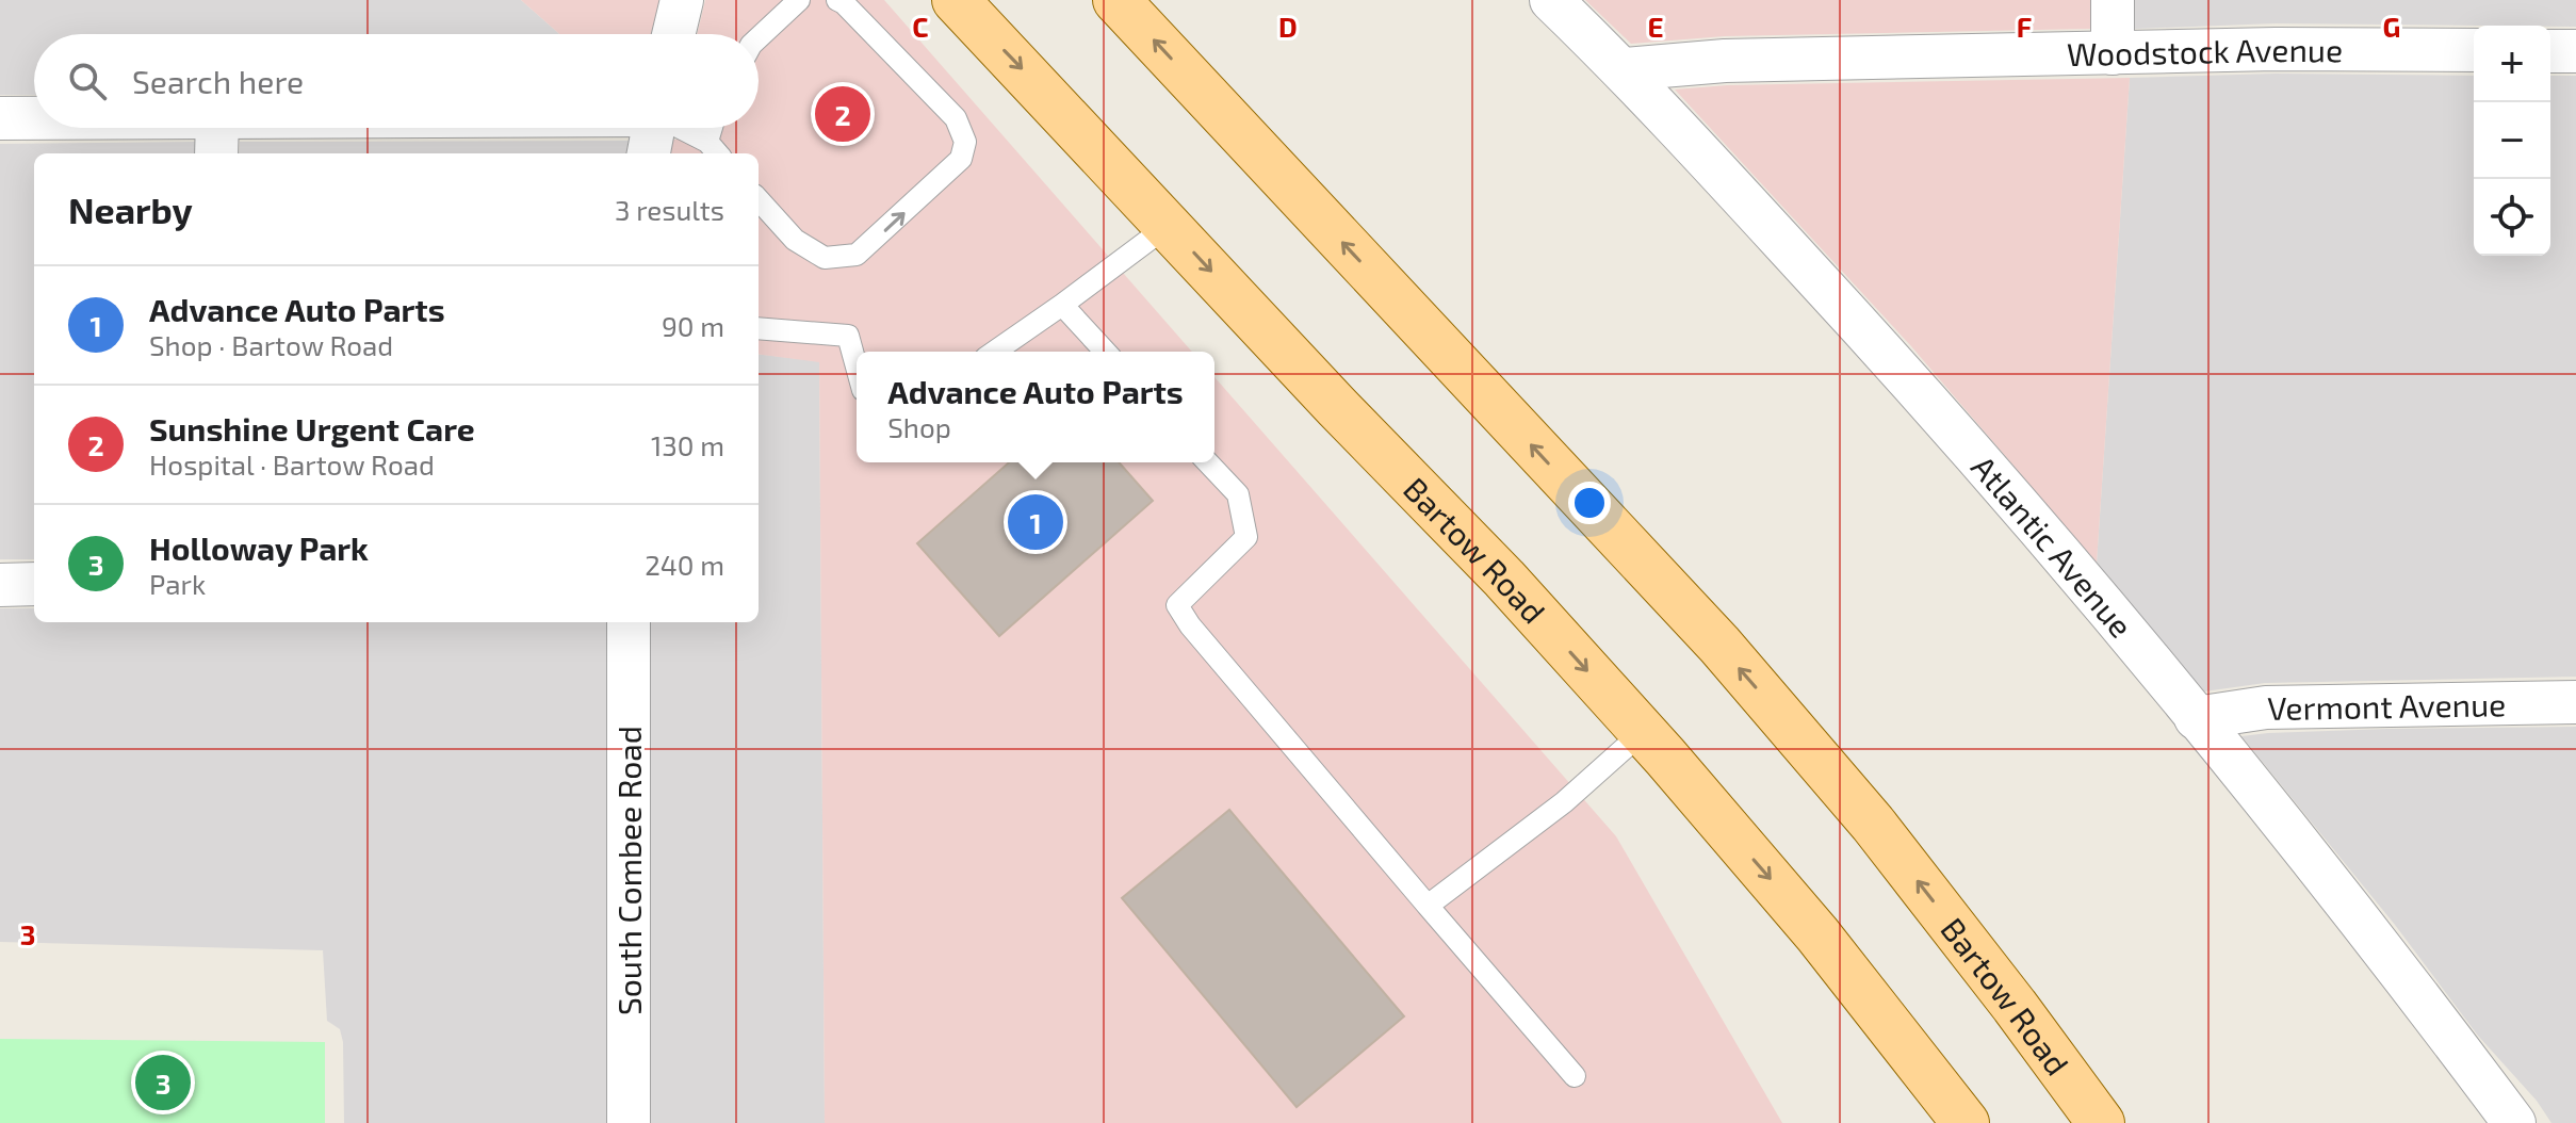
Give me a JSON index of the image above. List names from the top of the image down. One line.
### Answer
{"streets":{"main road":["Bartow Road"],"street":["Woodstock Avenue","Atlantic Avenue","Vermont Avenue","South Combee Road"]},"crossings":[["Woodstock Avenue","Atlantic Avenue"],["Atlantic Avenue","Vermont Avenue"]],"page":{"map_buttons":["+","−"],"search":"Search here","pins":["2","1","3"],"heading":["Nearby","3 results"],"list":[{"mark":"1","name":"Advance Auto Parts","note":"Shop · Bartow Road","value":"90 m"},{"mark":"2","name":"Sunshine Urgent Care","note":"Hospital · Bartow Road","value":"130 m"},{"mark":"3","name":"Holloway Park","note":"Park","value":"240 m"}],"popup":["Advance Auto Parts","Shop"]},"grid":{"columns":["C","D","E","F","G"],"rows":["3"]}}
